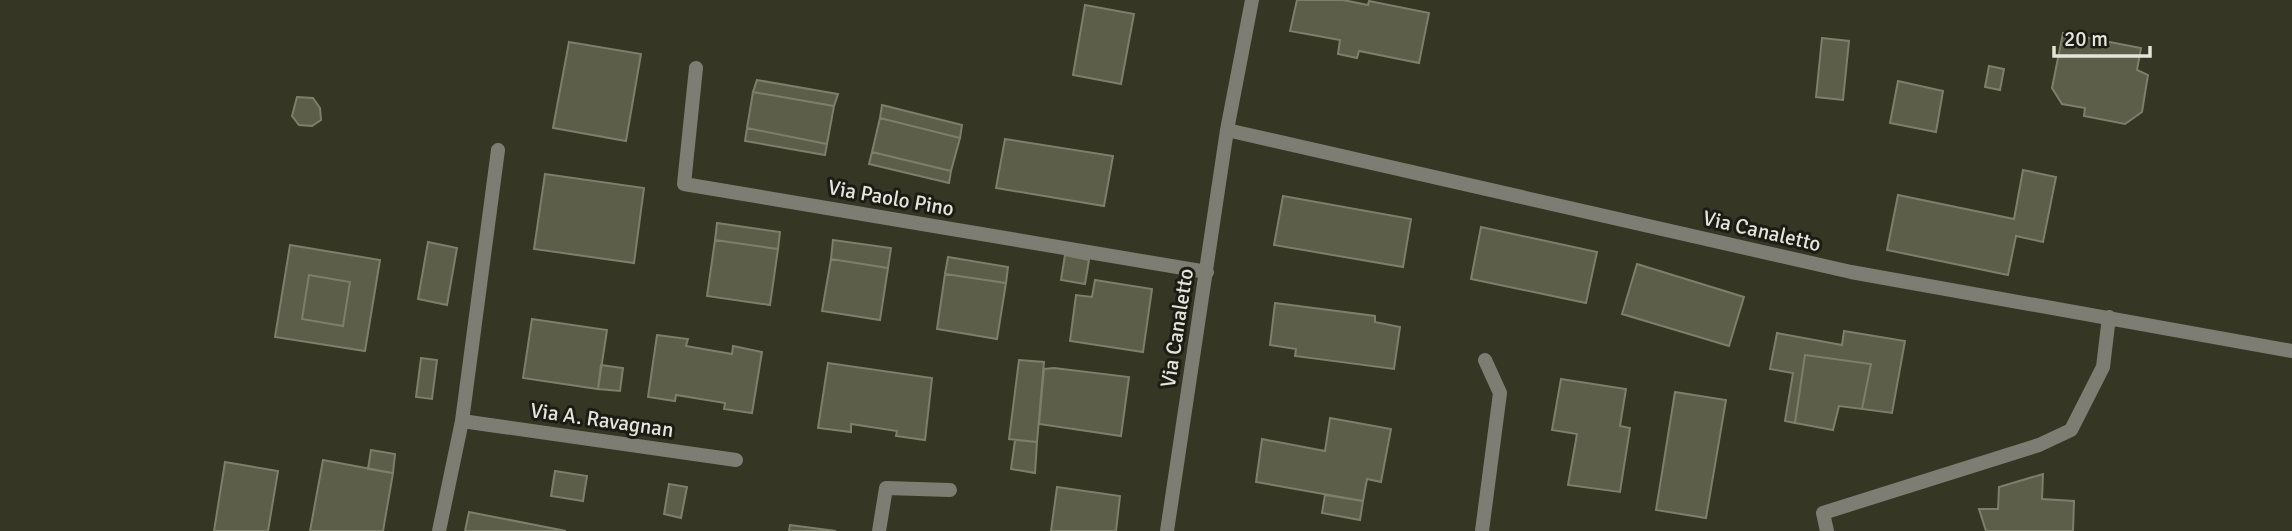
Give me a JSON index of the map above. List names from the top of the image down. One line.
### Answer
{"streets":{"street":["Via Paolo Pino","Via Canaletto","Via A. Ravagnan"]},"crossings":[["Via Paolo Pino","Via Canaletto"]],"scale_bar":"20 m"}
